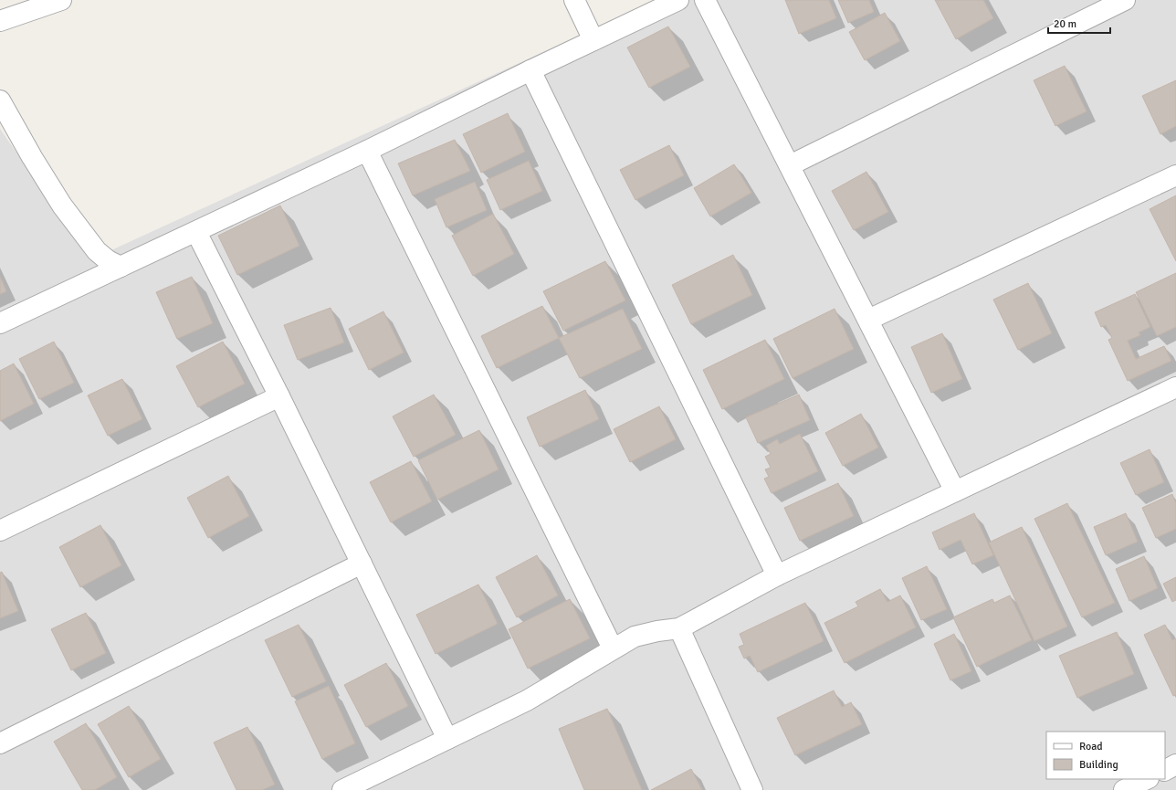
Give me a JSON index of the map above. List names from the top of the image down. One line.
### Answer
{"legend":["Road","Building"],"scale_bar":"20 m"}
